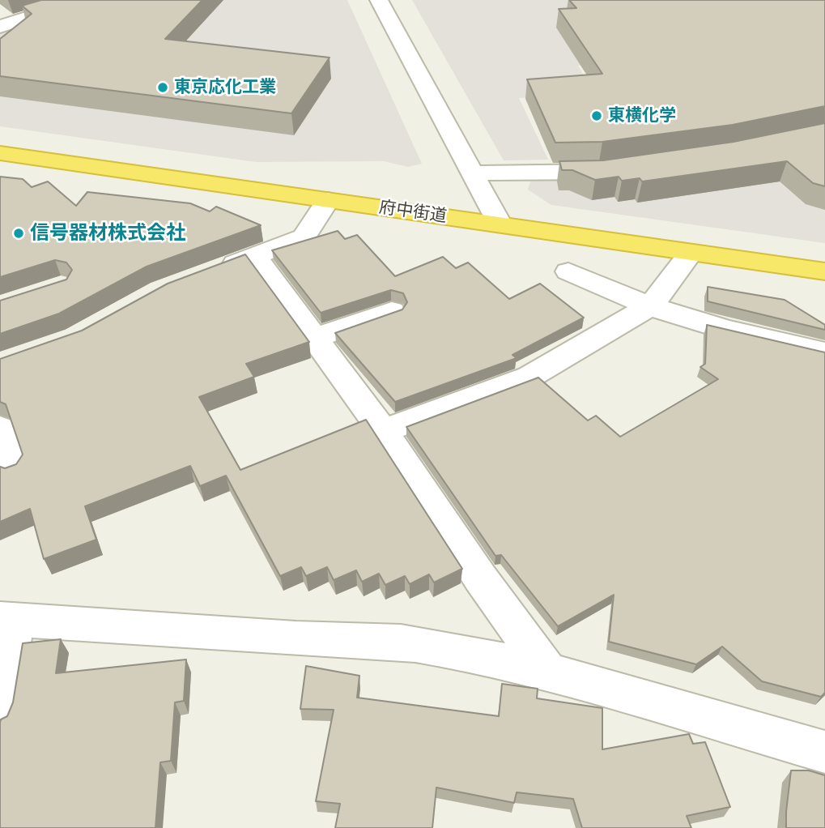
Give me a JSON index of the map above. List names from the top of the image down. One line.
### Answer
{"streets":{"highway":["府中街道"]},"places":["東京応化工業","東横化学","信号器材株式会社"]}
